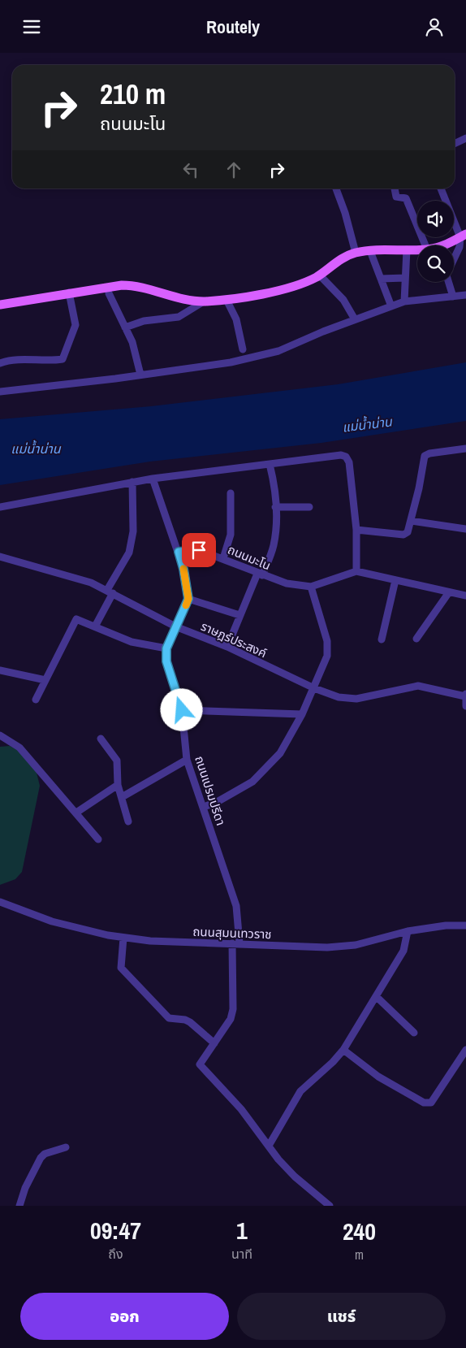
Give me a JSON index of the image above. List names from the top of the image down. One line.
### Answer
{"streets":{"street":["ถนนมะโน","ราษฎร์ประสงค์","ถนนเปรมปรีดา","ถนนสุมนเทวราช"]},"crossings":[["ราษฎร์ประสงค์","ถนนเปรมปรีดา"],["ถนนเปรมปรีดา","ถนนสุมนเทวราช"]],"water":["แม่น้ำน่าน"],"page":{"header":"Routely","turn":["210 m","ถนนมะโน"],"eta":["09:47","ถึง","1","นาที","240","m"],"buttons":["ออก","แชร์"]}}
